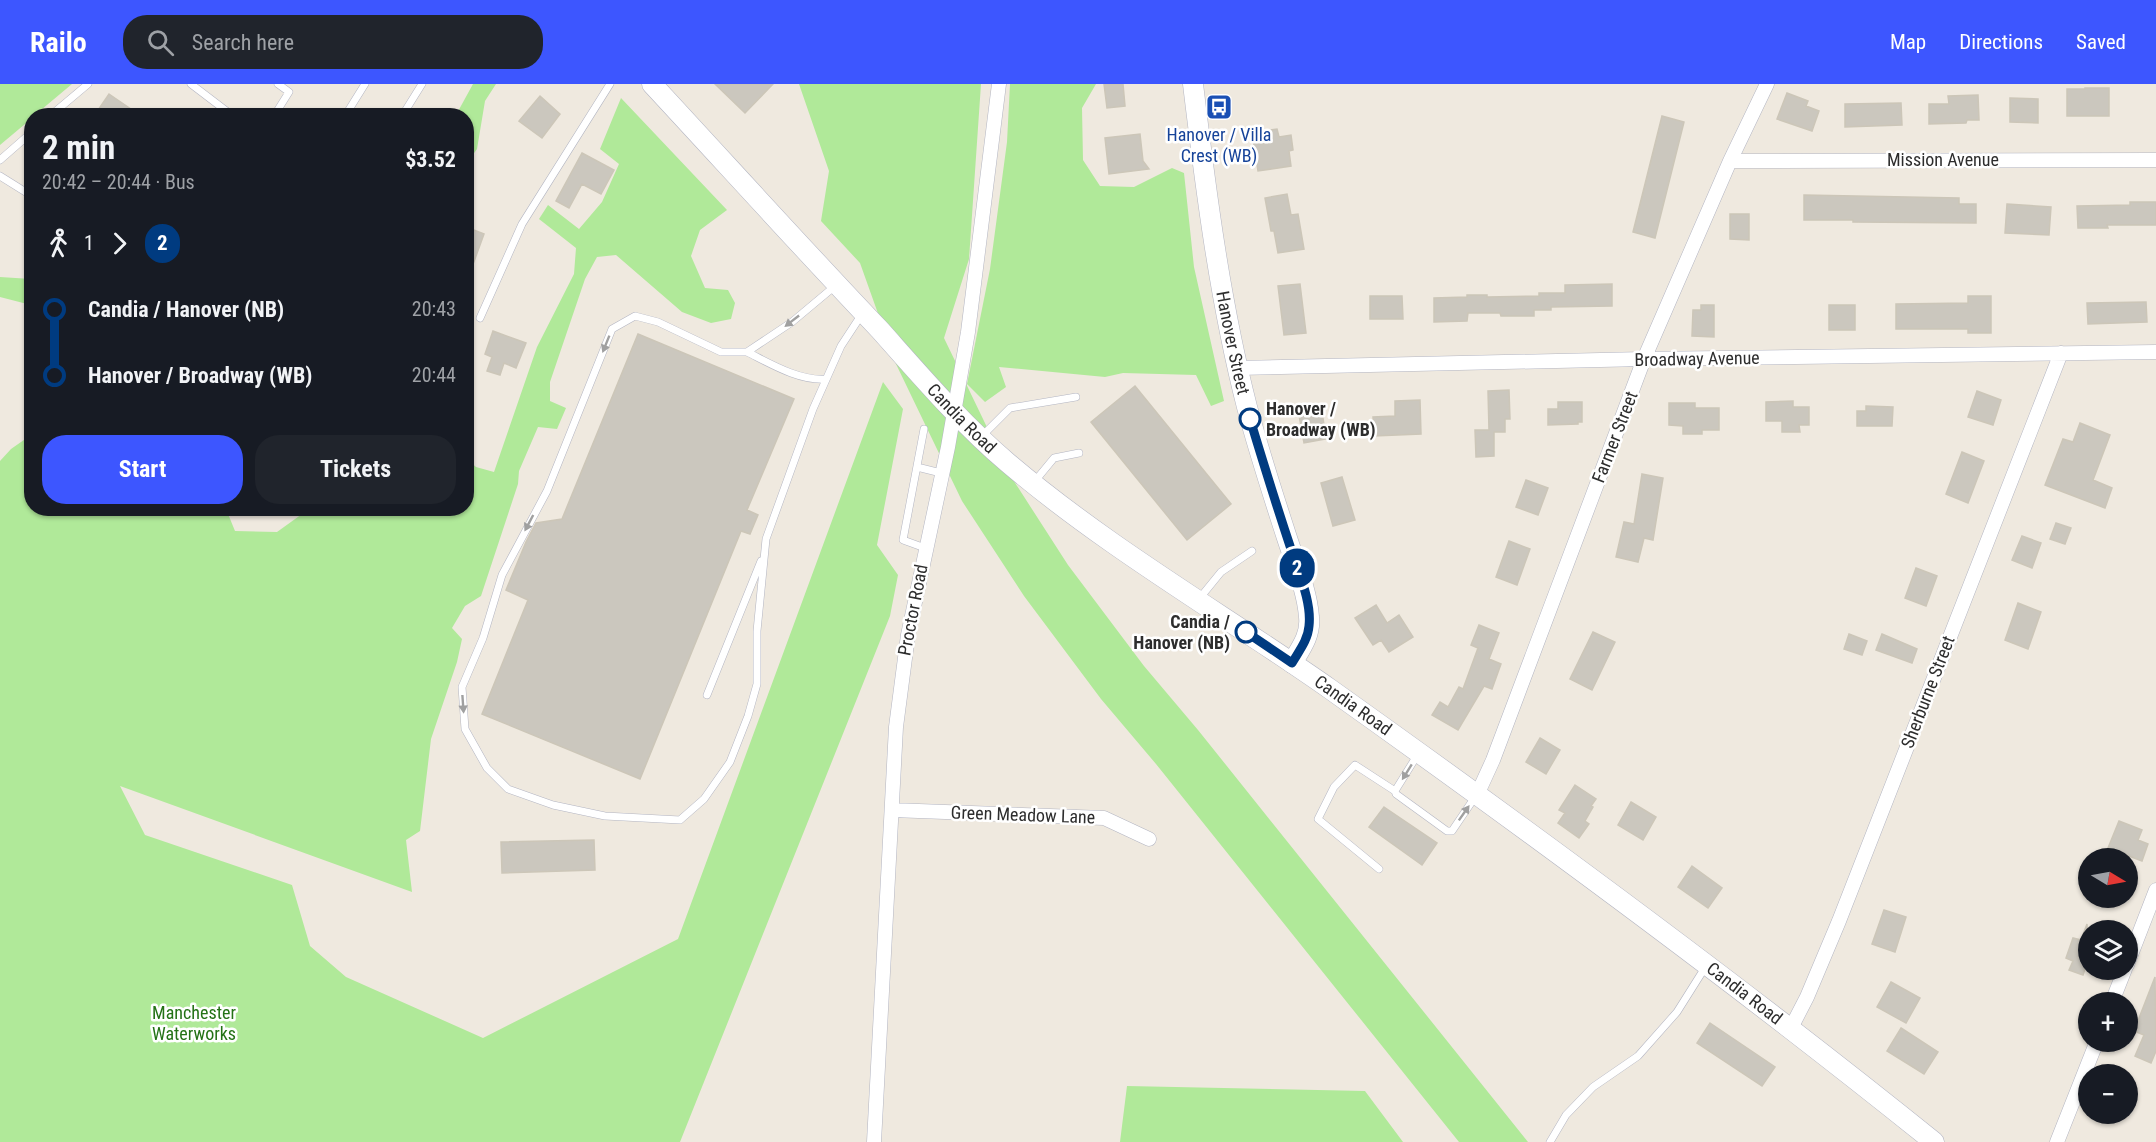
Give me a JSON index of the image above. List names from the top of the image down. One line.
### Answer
{"streets":{"main road":["Hanover Street","Candia Road"],"street":["Mission Avenue","Broadway Avenue","Farmer Street","Proctor Road","Sherburne Street","Green Meadow Lane"]},"crossings":[["Mission Avenue","Farmer Street"],["Hanover Street","Broadway Avenue"],["Hanover Street","Candia Road"],["Broadway Avenue","Farmer Street"],["Broadway Avenue","Sherburne Street"],["Candia Road","Farmer Street"],["Candia Road","Proctor Road"],["Candia Road","Sherburne Street"],["Proctor Road","Green Meadow Lane"]],"parks":["Manchester Waterworks"],"places":{"bus stop":["Hanover / Villa Crest (WB)"],"other":["Hanover / Broadway (WB)","Candia / Hanover (NB)"]},"lines":["bus line 2"],"north":"right","page":{"header":"Railo","search":"Search here","nav":["Map","Directions","Saved"],"on_map":"2","heading":["2 min","20:42 – 20:44 · Bus","$3.52"],"legs":["1","2"],"list":[{"name":"Candia / Hanover (NB)","value":"20:43"},{"name":"Hanover / Broadway (WB)","value":"20:44"}],"buttons":["Start","Tickets"],"map_buttons":["+","−"]}}
